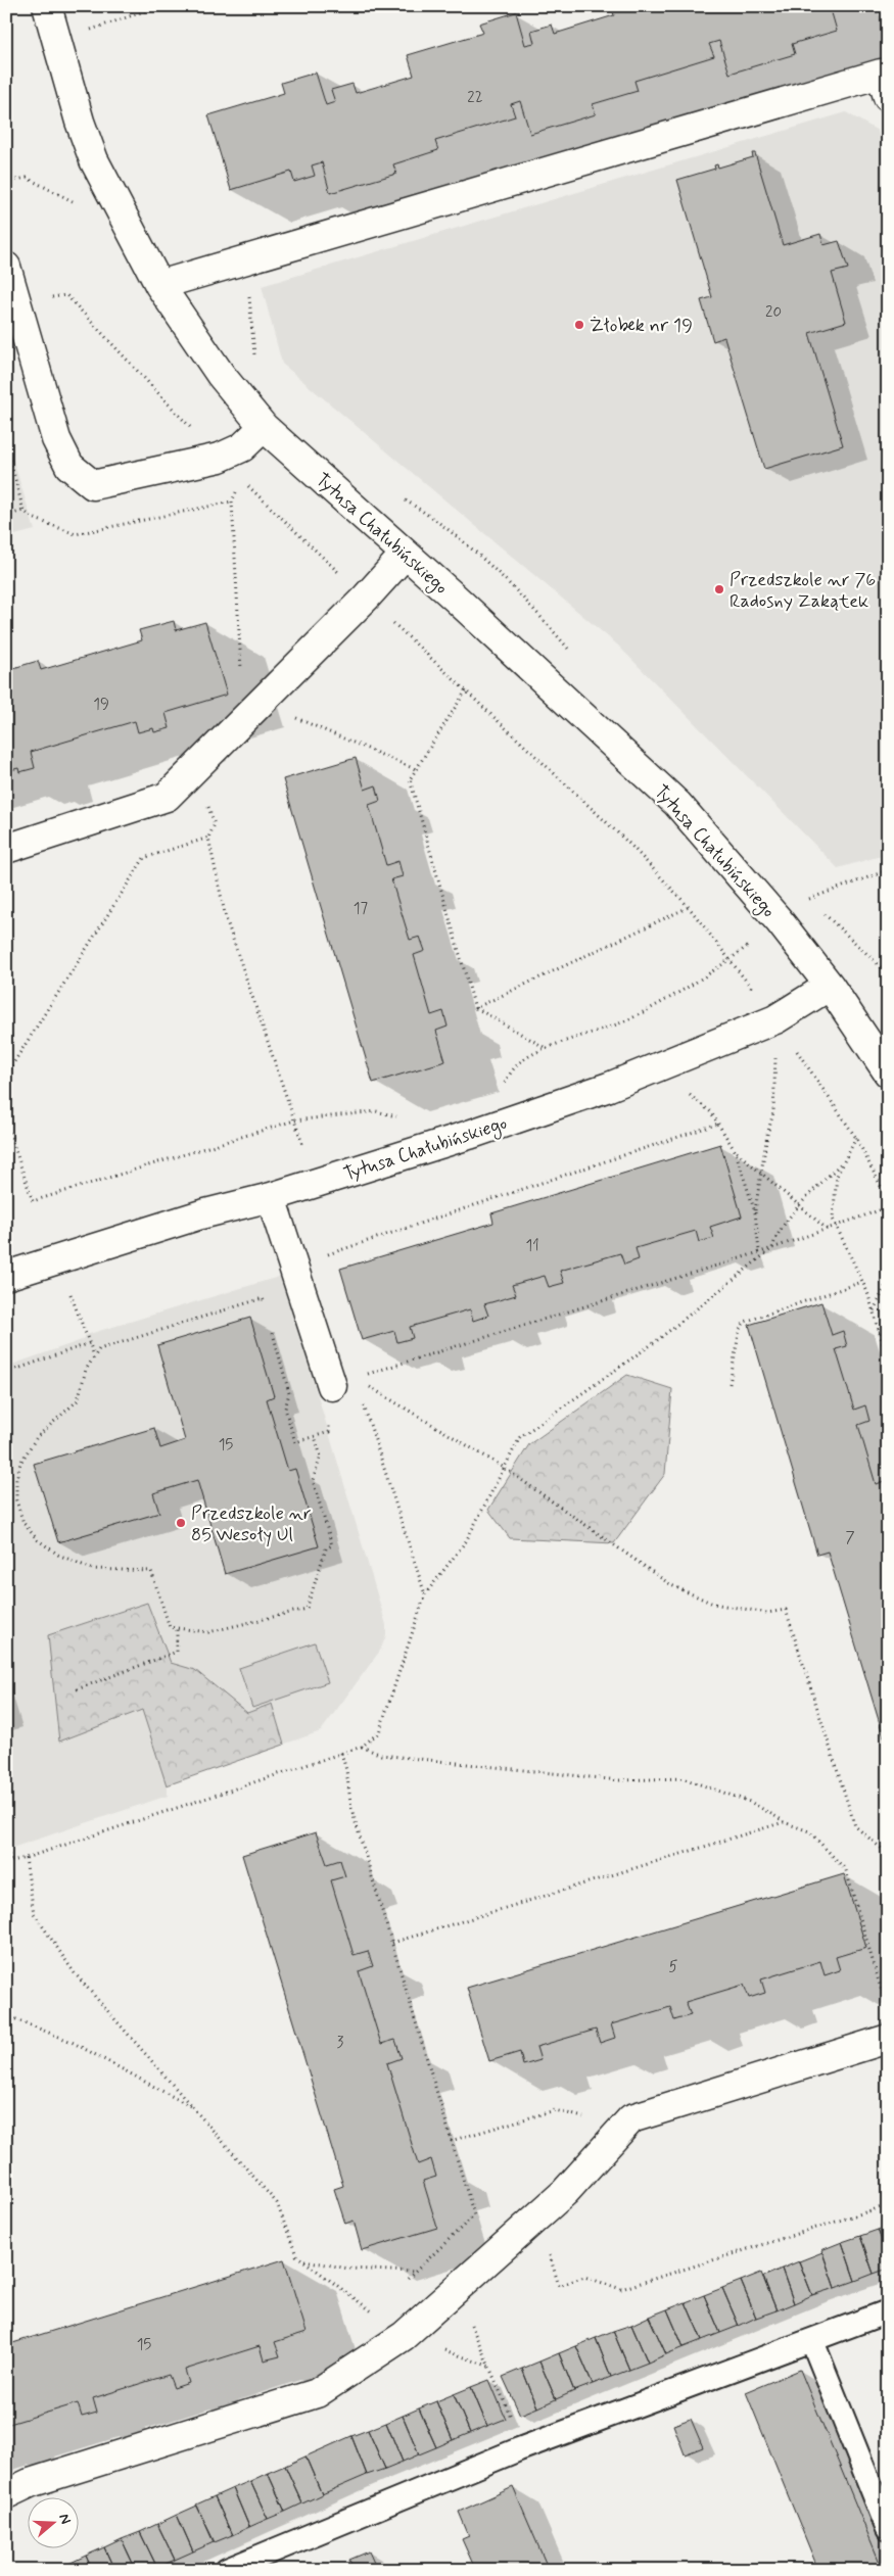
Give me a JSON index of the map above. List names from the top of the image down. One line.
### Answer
{"streets":{"street":["Tytusa Chałubińskiego"]},"places":["Żłobek nr 19","Przedszkole nr 76 Radosny Zakątek","Przedszkole nr 85 Wesoły Ul"],"house_numbers":["22","20","19","17","11","15","7","5","3","15"],"north":"right"}
